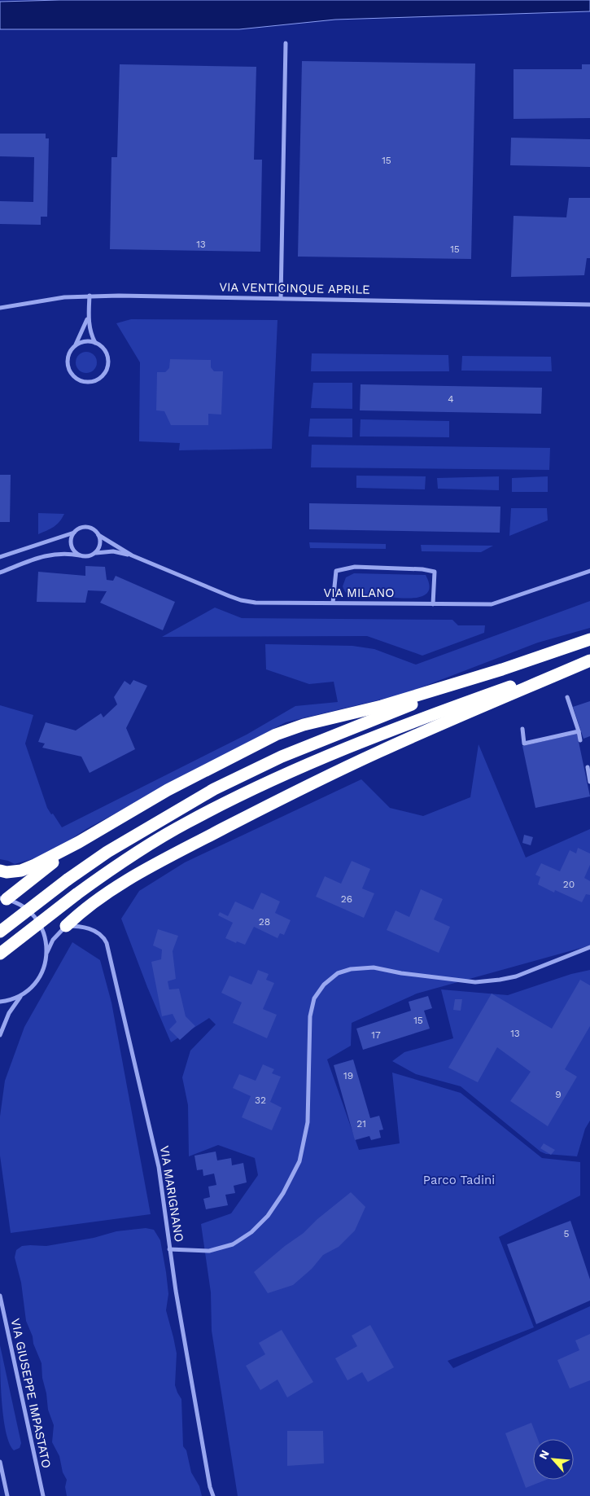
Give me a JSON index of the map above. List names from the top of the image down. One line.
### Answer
{"streets":{"street":["VIA VENTICINQUE APRILE","VIA MILANO","VIA MARIGNANO","VIA GIUSEPPE IMPASTATO"]},"parks":["Parco Tadini"],"house_numbers":["15","13","15","4","20","26","28","15","13","17","19","9","32","21","5"],"north":"top left"}
